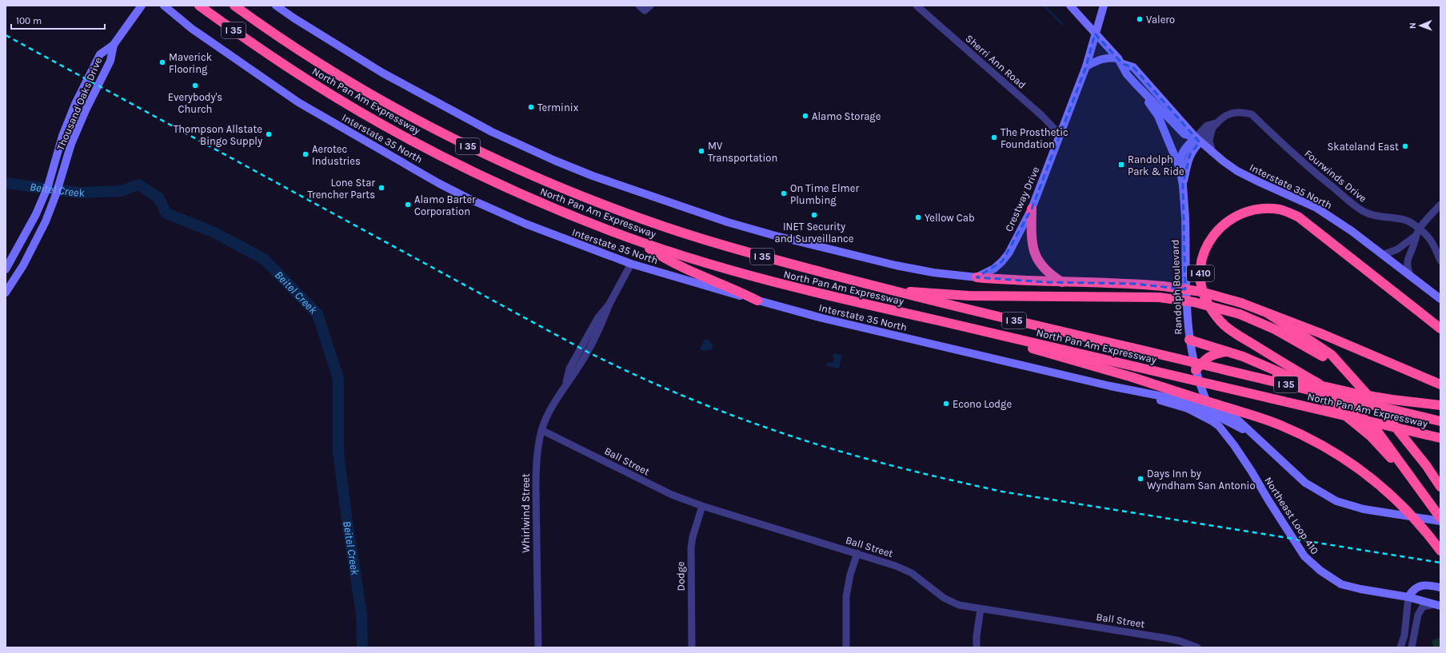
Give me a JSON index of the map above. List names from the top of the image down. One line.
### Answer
{"streets":{"highway":["I 35","North Pan Am Expressway","I 410"],"main road":["Thousand Oaks Drive","Interstate 35 North","Crestway Drive","Randolph Boulevard","Northeast Loop 410"],"street":["Sherri Ann Road","Fourwinds Drive","Ball Street","Whirlwind Street","Dodge"]},"crossings":[["Sherri Ann Road","Crestway Drive"],["Interstate 35 North","Fourwinds Drive"],["Interstate 35 North","Randolph Boulevard"],["Interstate 35 North","Whirlwind Street"],["Interstate 35 North","Northeast Loop 410"],["Fourwinds Drive","Randolph Boulevard"],["Ball Street","Whirlwind Street"],["Ball Street","Dodge"]],"water":["Beitel Creek"],"places":{"other":["Valero","Maverick Flooring","Everybody's Church","Terminix","Alamo Storage","Thompson Allstate Bingo Supply","The Prosthetic Foundation","Skateland East","MV Transportation","Aerotec Industries","Lone Star Trencher Parts","On Time Elmer Plumbing","Alamo Barter Corporation","INET Security and Surveillance","Yellow Cab","Econo Lodge","Days Inn by Wyndham San Antonio"],"transit":["Randolph Park & Ride"]},"scale_bar":"100 m","north":"left"}
